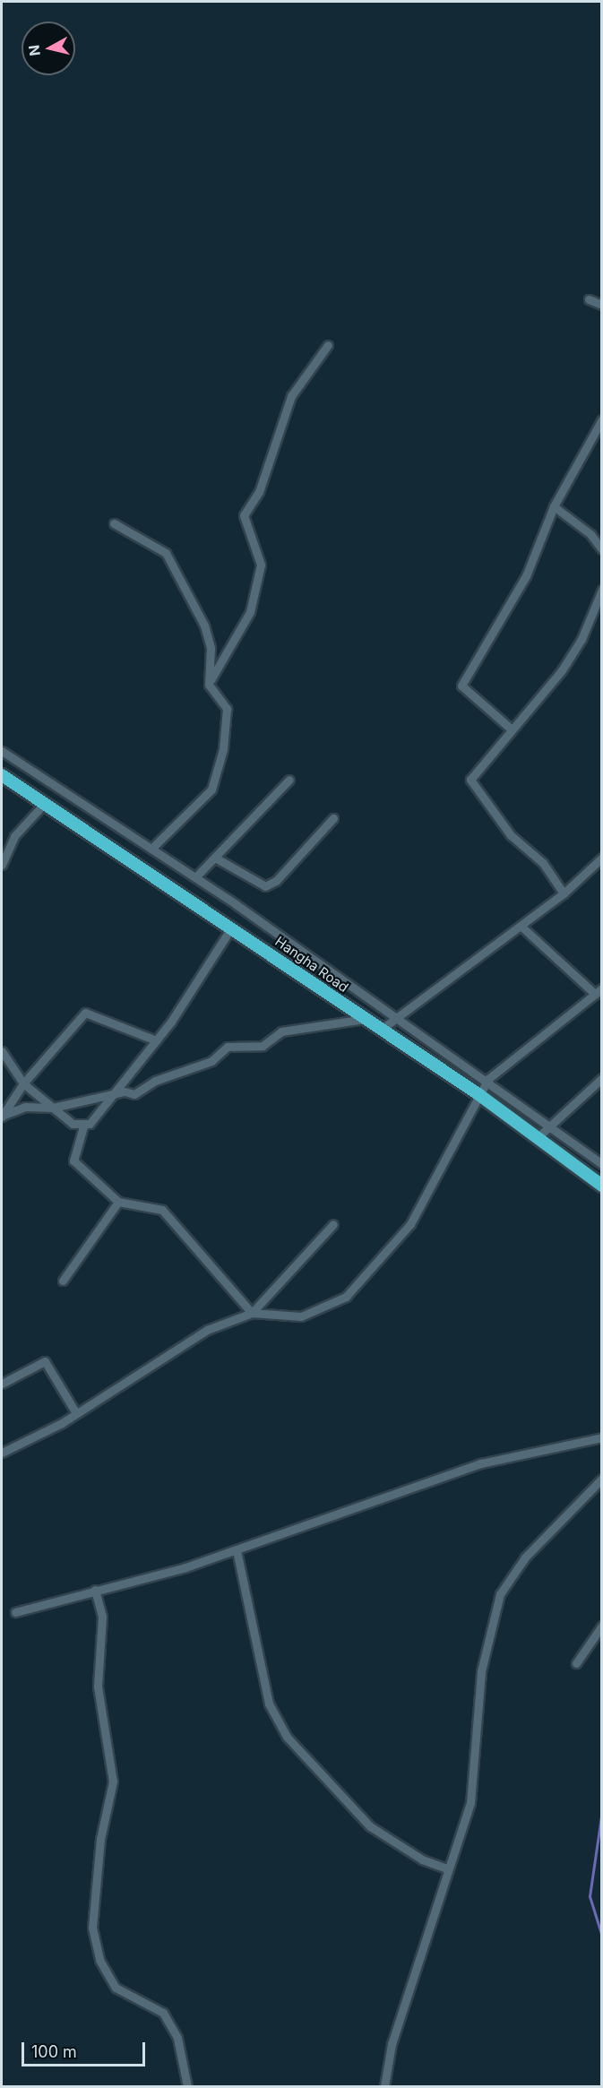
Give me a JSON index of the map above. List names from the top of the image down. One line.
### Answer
{"streets":{"highway":["Hangha Road"]},"scale_bar":"100 m","north":"left"}
